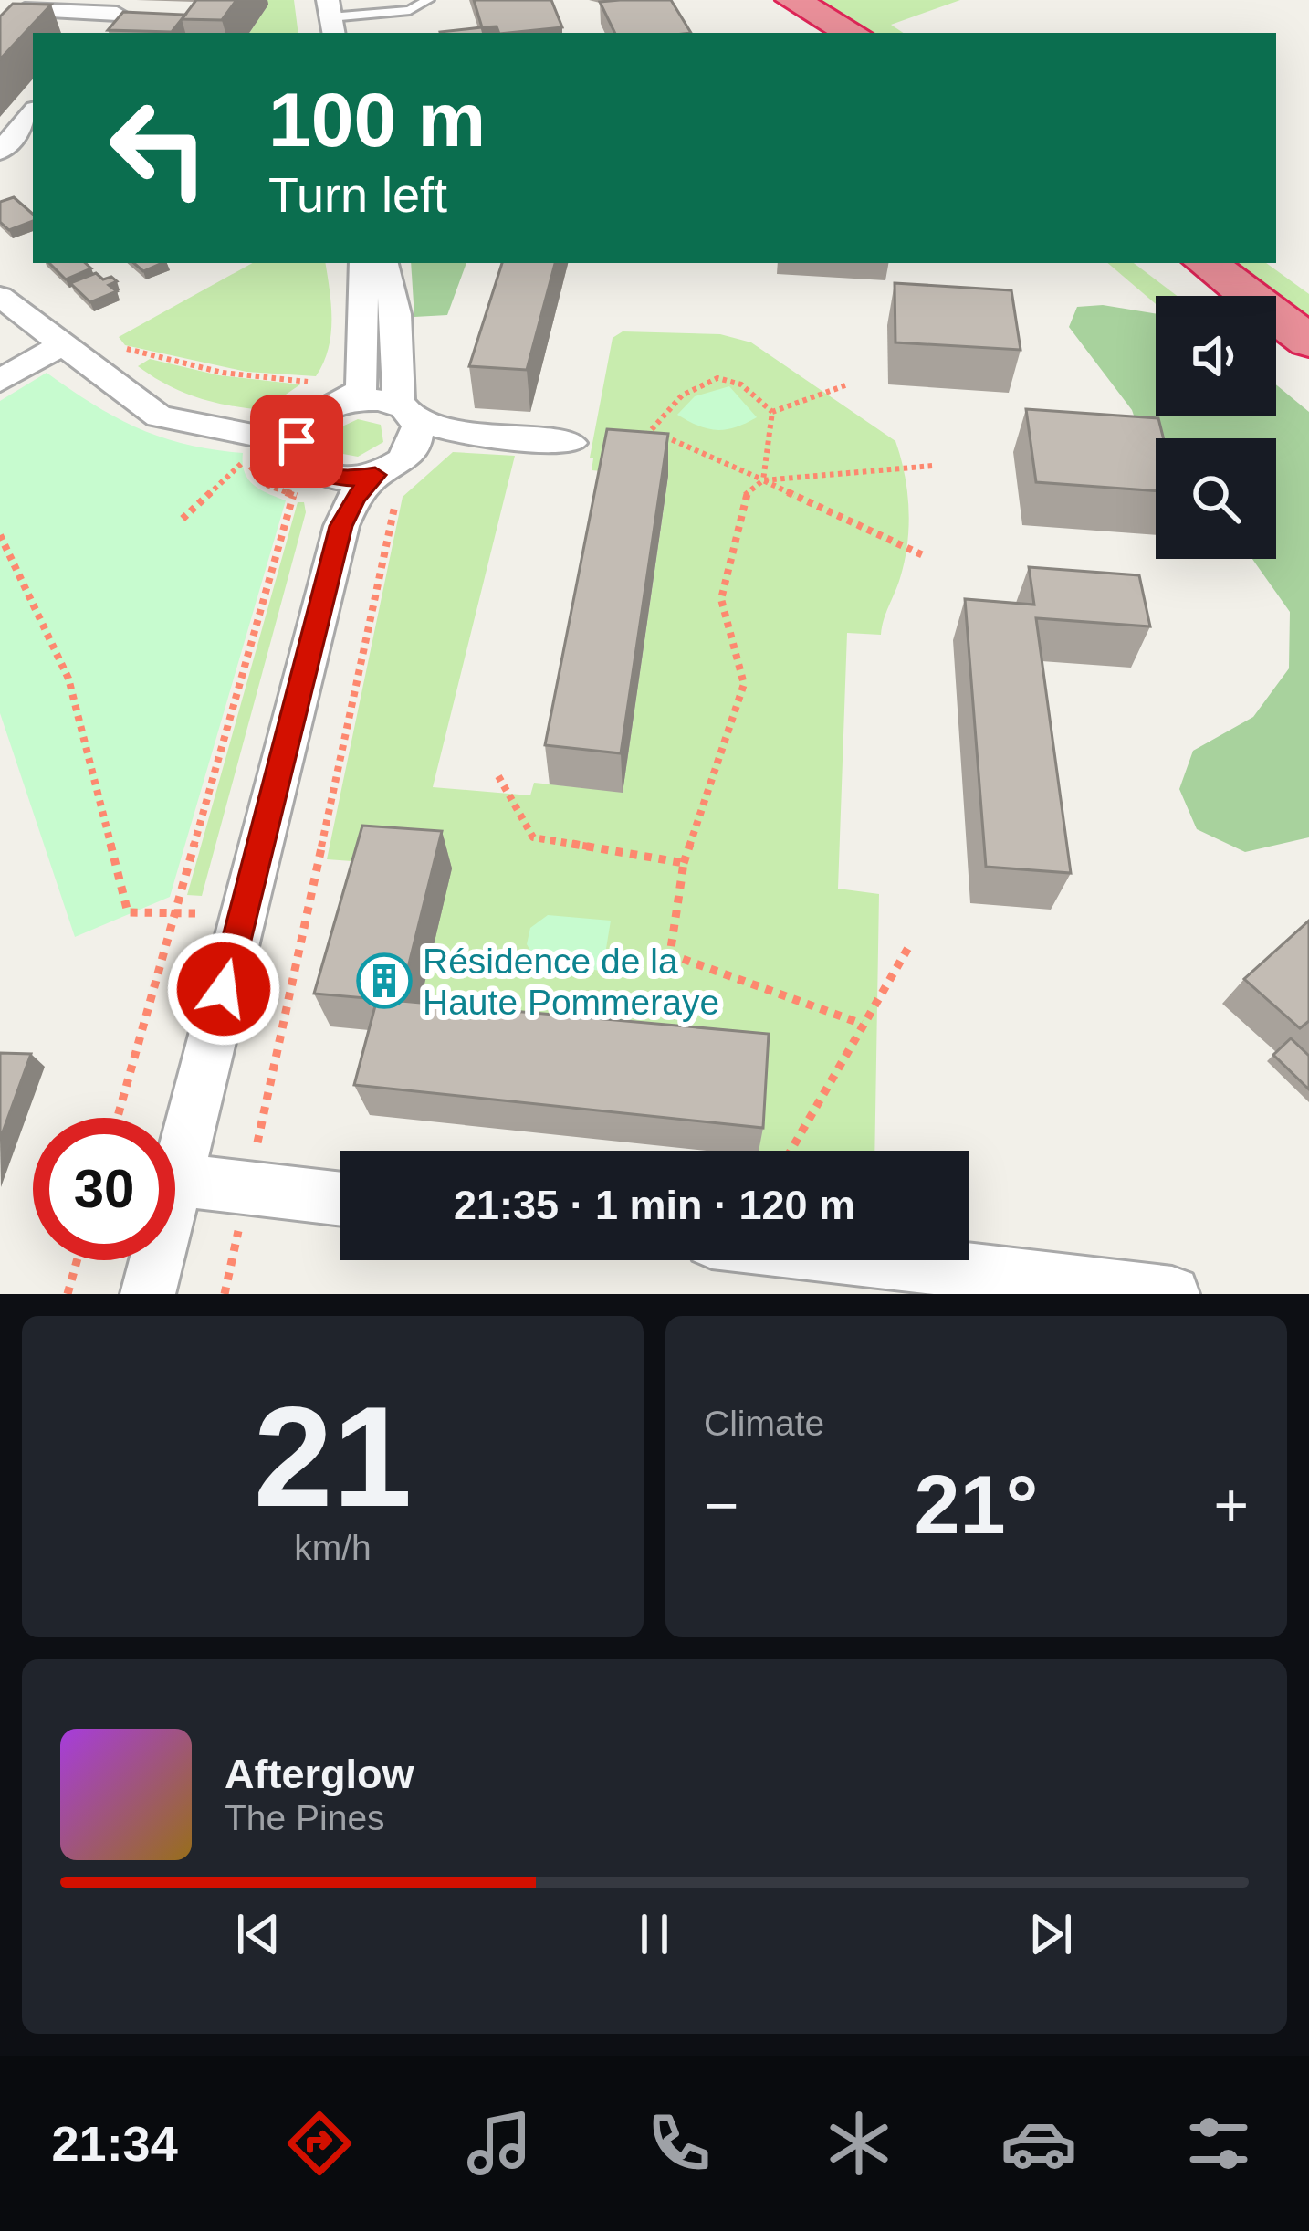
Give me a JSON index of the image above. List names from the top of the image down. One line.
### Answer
{"places":{"building":["Résidence de la Haute Pommeraye"]},"page":{"turn":["100 m","Turn left"],"limit":"30","trip":"21:35 · 1 min · 120 m","tile":[["21","km/h"],"Climate"],"heat":["−","21°","+"],"song":["Afterglow","The Pines"],"tabs":"21:34"}}
